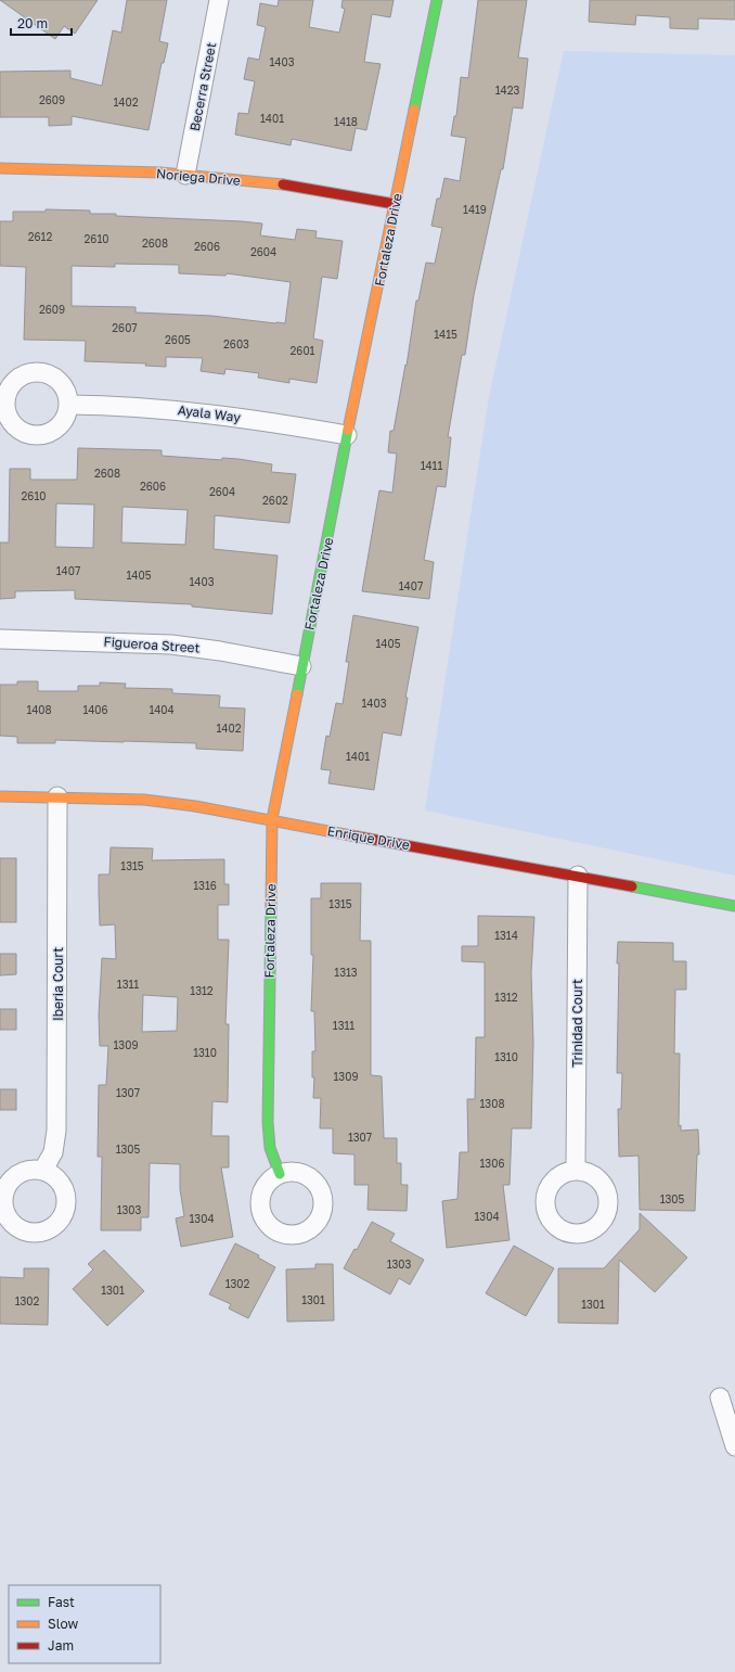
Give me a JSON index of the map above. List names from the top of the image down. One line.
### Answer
{"streets":{"street":["Becerra Street","Noriega Drive","Fortaleza Drive","Ayala Way","Figueroa Street","Enrique Drive","Iberia Court","Trinidad Court"]},"crossings":[["Becerra Street","Noriega Drive"],["Noriega Drive","Fortaleza Drive"],["Fortaleza Drive","Ayala Way"],["Fortaleza Drive","Figueroa Street"],["Fortaleza Drive","Enrique Drive"],["Enrique Drive","Iberia Court"],["Enrique Drive","Trinidad Court"]],"house_numbers":["1403","1423","2609","1402","1401","1418","1419","2612","2610","2608","2606","2604","2609","2607","1415","2605","2603","2601","1411","2608","2606","2604","2610","2602","1407","1405","1403","1407","1405","1403","1408","1406","1404","1402","1401","1315","1316","1315","1314","1313","1311","1312","1312","1311","1309","1310","1310","1309","1307","1308","1307","1305","1306","1305","1303","1304","1304","1303","1302","1301","1301","1302","1301"],"legend":["Fast","Slow","Jam"],"scale_bar":"20 m"}
